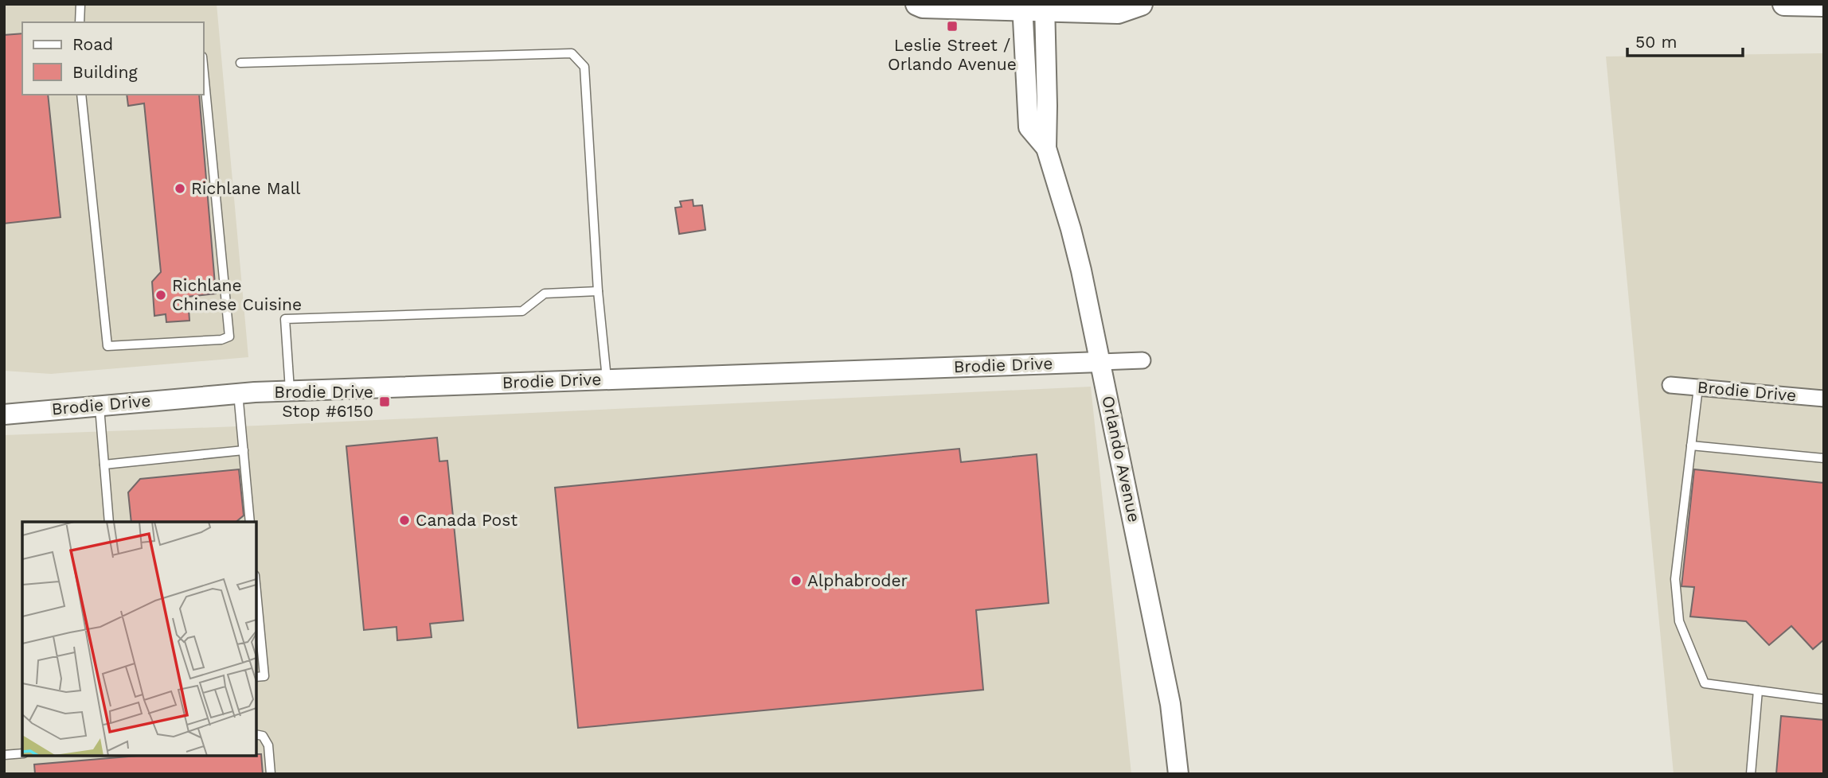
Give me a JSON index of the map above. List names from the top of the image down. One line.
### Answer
{"streets":{"street":["Brodie Drive","Orlando Avenue"]},"crossings":[["Brodie Drive","Orlando Avenue"]],"places":{"transit":["Leslie Street / Orlando Avenue","Brodie Drive Stop #6150"],"other":["Richlane Mall","Richlane Chinese Cuisine","Canada Post","Alphabroder"]},"legend":["Road","Building"],"scale_bar":"50 m"}
